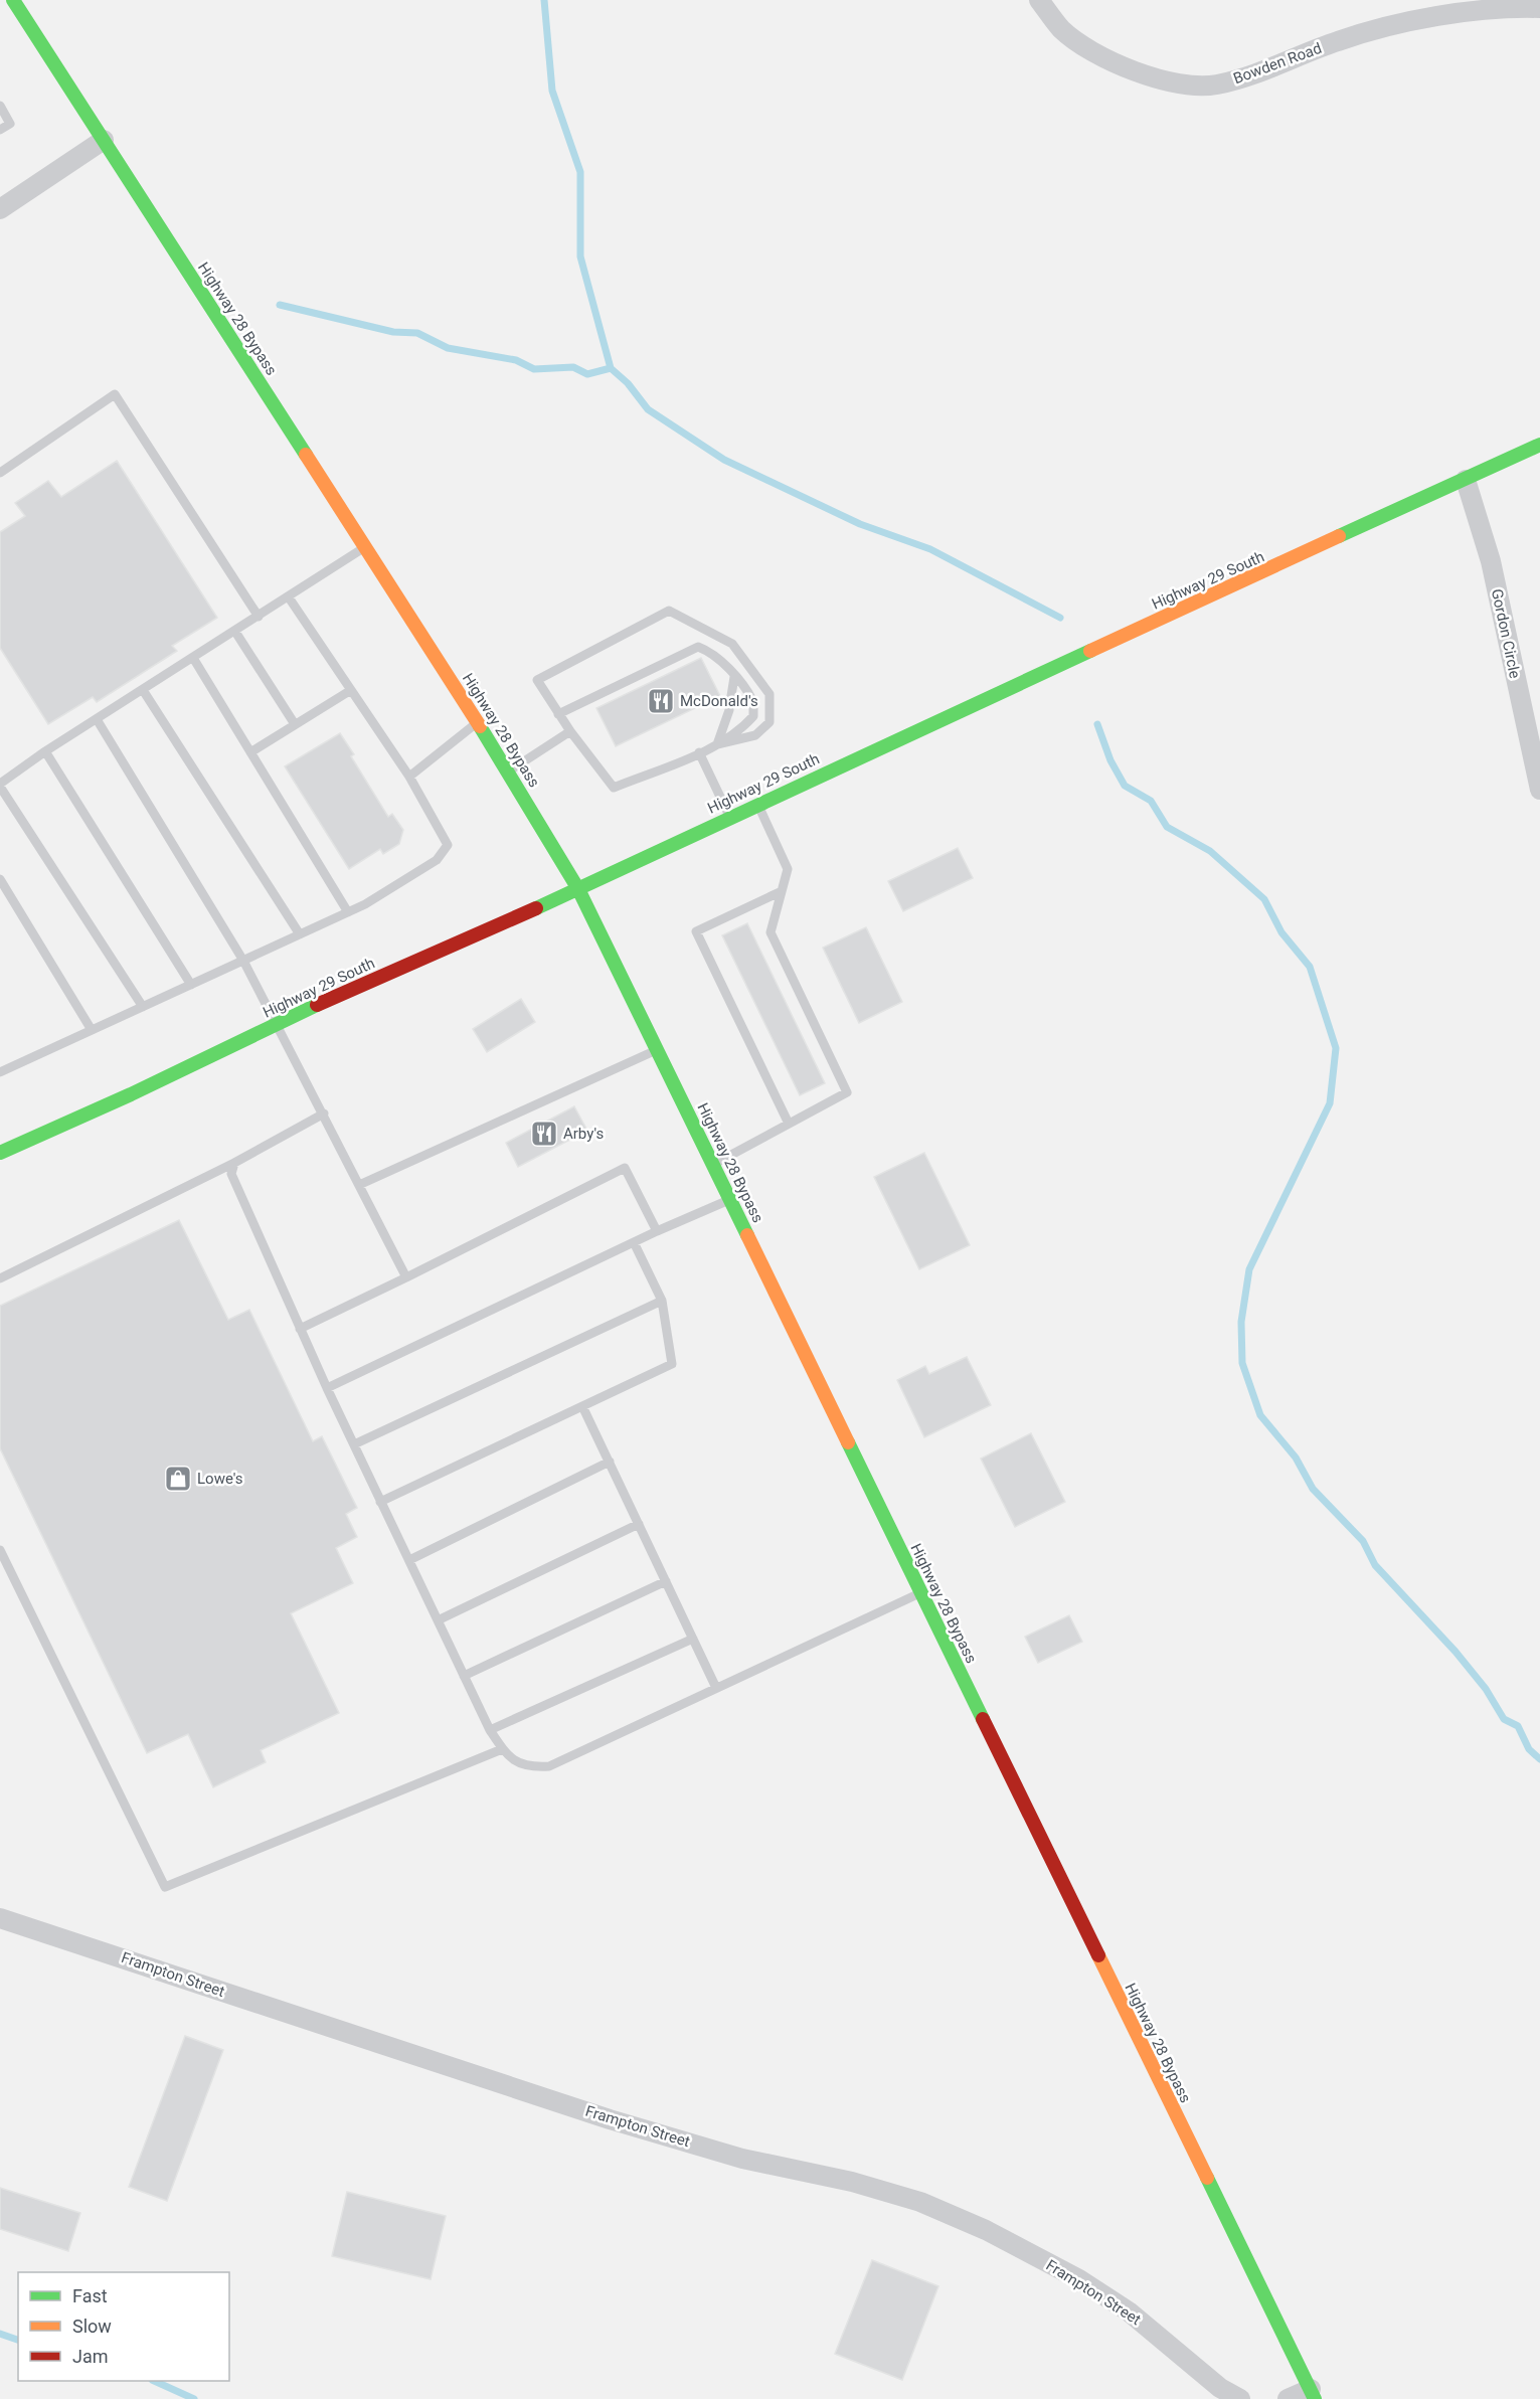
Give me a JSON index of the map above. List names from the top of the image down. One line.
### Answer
{"streets":{"main road":["Highway 28 Bypass","Highway 29 South"],"street":["Bowden Road","Gordon Circle","Frampton Street"]},"crossings":[["Highway 28 Bypass","Highway 29 South"],["Highway 29 South","Gordon Circle"]],"places":{"restaurant":["McDonald's","Arby's"],"shop":["Lowe's"]},"legend":["Fast","Slow","Jam"]}
